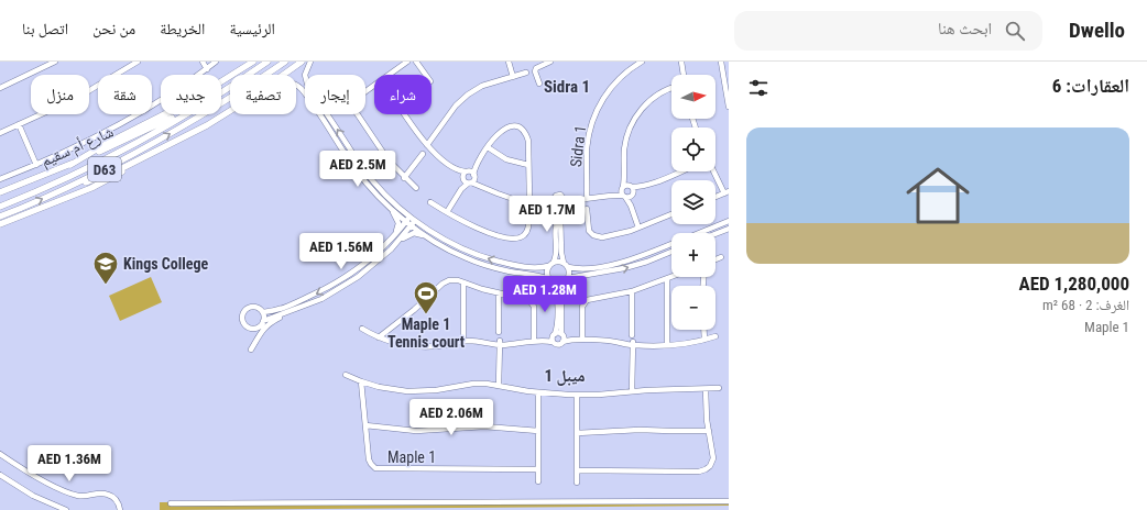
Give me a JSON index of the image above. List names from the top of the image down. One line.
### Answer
{"streets":{"main road":["شارع أم سقيم","D63"],"street":["Sidra 1","Maple 1"]},"districts":["Sidra 1","ميبل 1"],"places":{"school or university":["Kings College"],"sports":["Maple 1 Tennis court"]},"north":"right","page":{"header":"Dwello","search":"ابحث هنا","nav":["الرئيسية","الخريطة","من نحن","اتصل بنا"],"heading":"العقارات: 6","map_buttons":["+","−"],"chip":["شراء","إيجار","تصفية","جديد","شقة","منزل"],"list":[{"name":"AED 1,280,000","note":"الغرف: 2 · 68 m² · Maple 1"}],"price":["AED 2.5M","AED 1.7M","AED 1.56M","AED 1.28M","AED 2.06M","AED 1.36M"]}}
